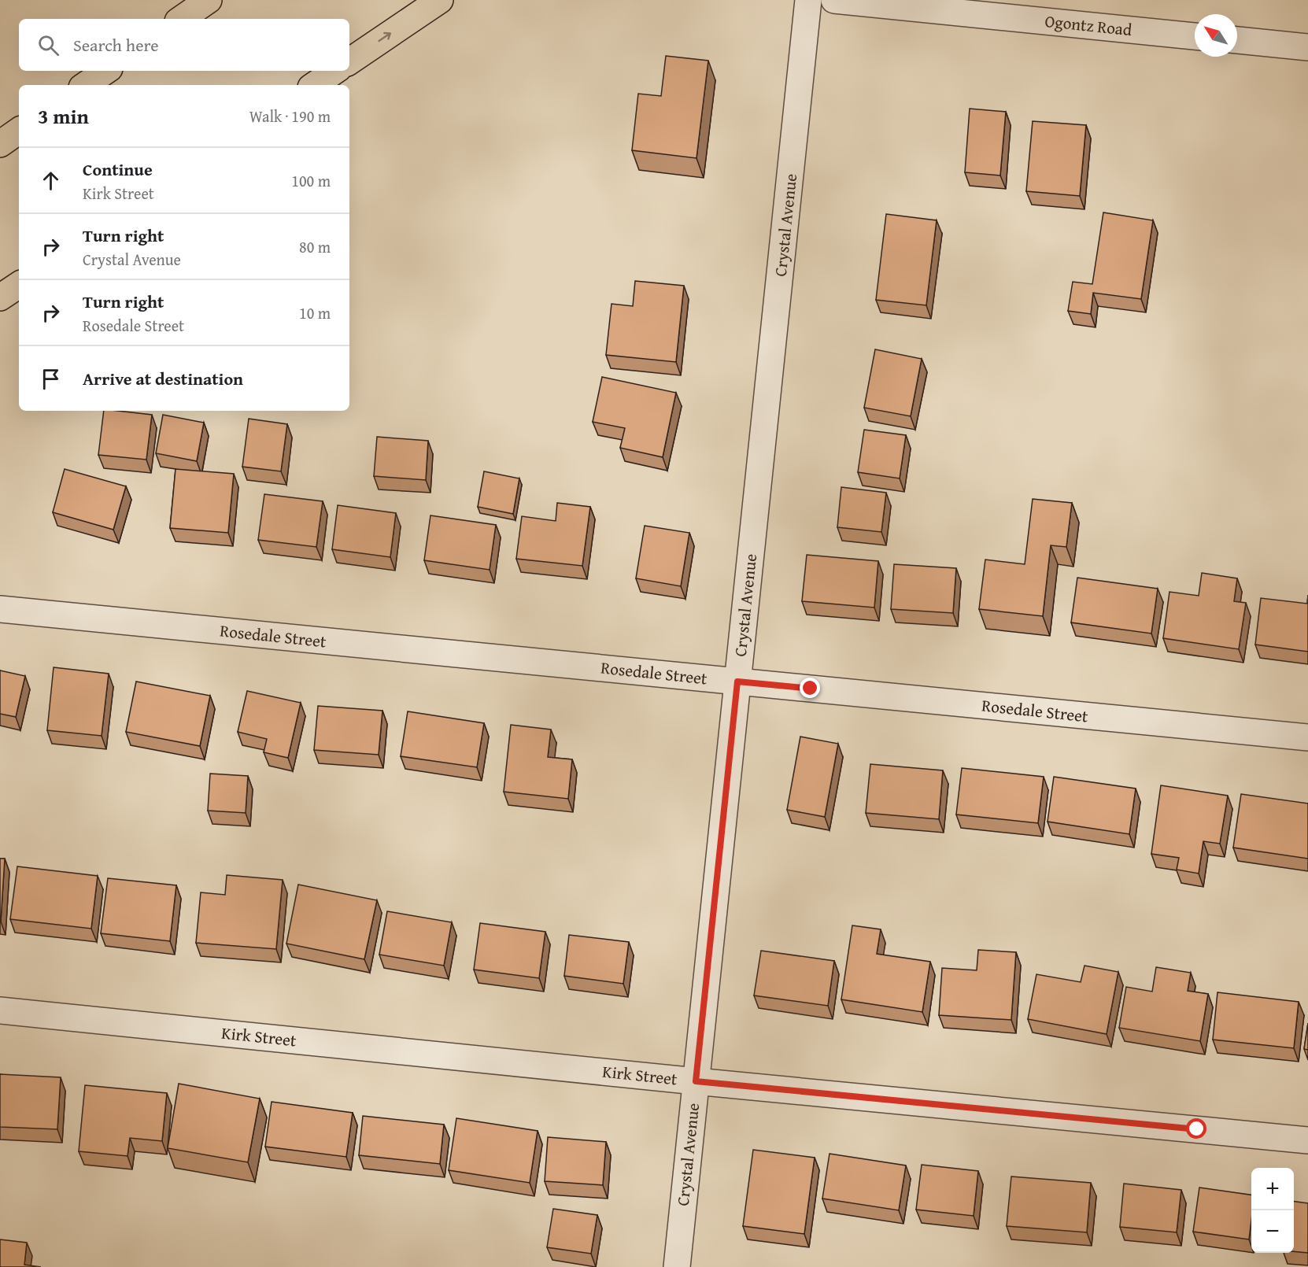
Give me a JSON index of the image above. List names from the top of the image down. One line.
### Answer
{"streets":{"street":["Ogontz Road","Crystal Avenue","Rosedale Street","Kirk Street"]},"crossings":[["Crystal Avenue","Rosedale Street"],["Crystal Avenue","Kirk Street"]],"north":"top left","page":{"search":"Search here","heading":["3 min","Walk · 190 m"],"list":[["Continue","Kirk Street","100 m"],["Turn right","Crystal Avenue","80 m"],["Turn right","Rosedale Street","10 m"],"Arrive at destination"],"map_buttons":["+","−"]}}
